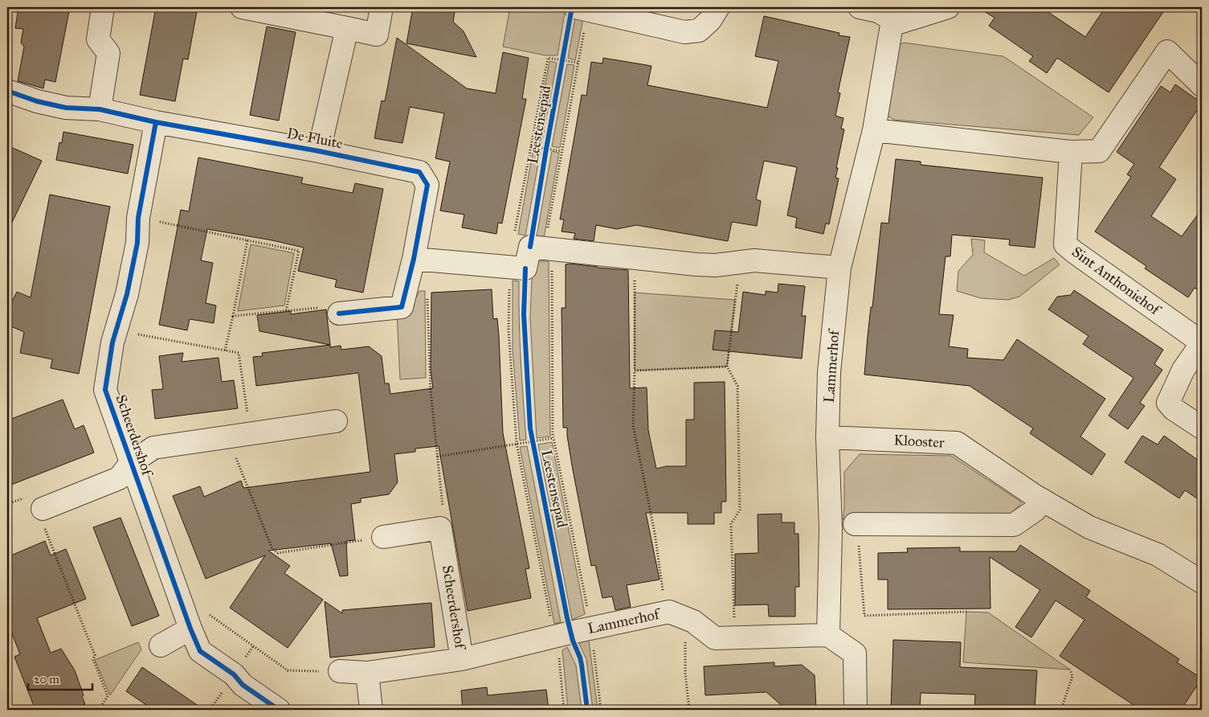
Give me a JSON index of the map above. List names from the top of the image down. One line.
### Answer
{"streets":{"street":["De Fluite","Sint Anthoniehof","Lammerhof","Scheerdershof","Klooster"],"cycle path":["Leestensepad"]},"crossings":[["Leestensepad","Lammerhof"],["De Fluite","Scheerdershof"],["Lammerhof","Scheerdershof"],["Lammerhof","Klooster"]],"scale_bar":"20 m"}
